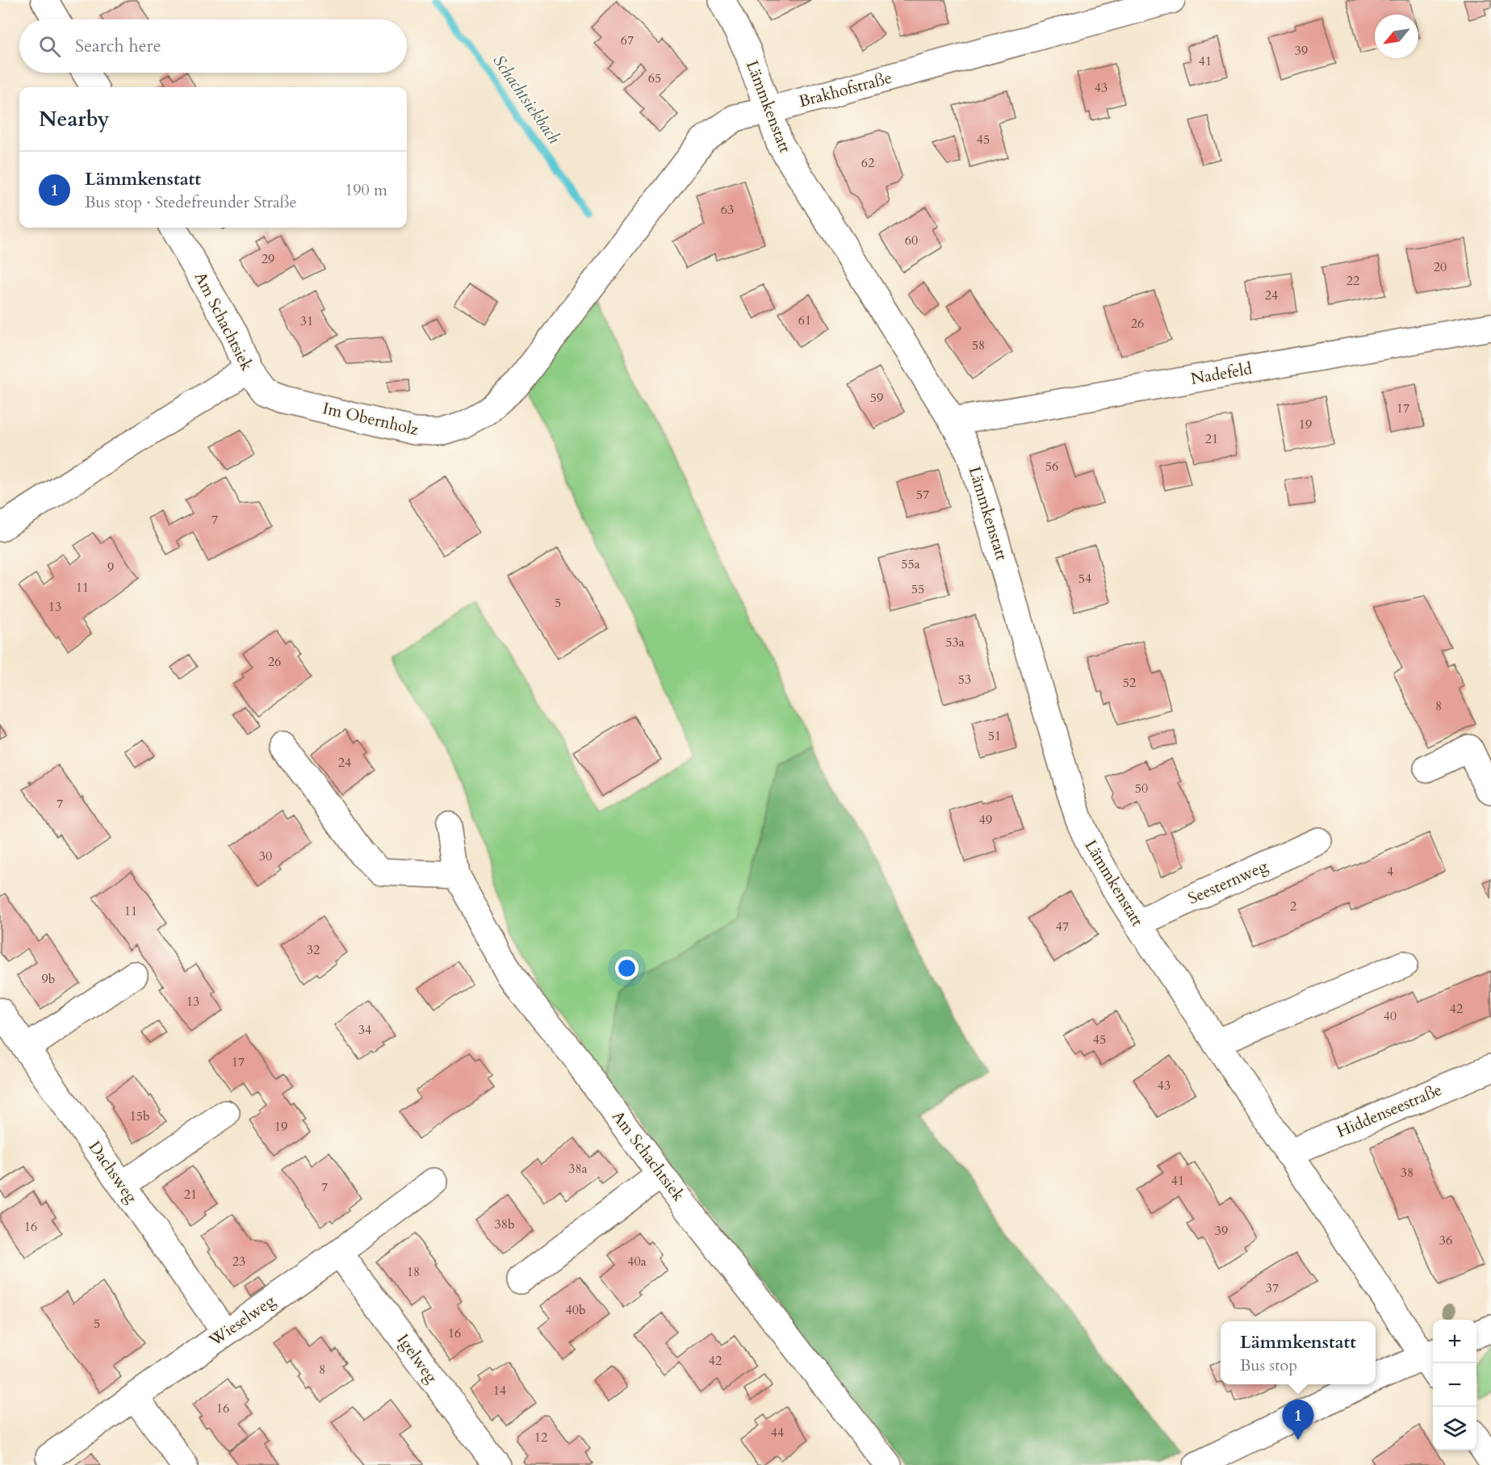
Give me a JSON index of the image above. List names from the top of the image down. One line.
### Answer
{"streets":{"street":["Brakhofstraße","Lämmkenstatt","Am Schachtsiek","Nadefeld","Im Obernholz","Seesternweg","Hiddenseestraße","Dachsweg","Wieselweg","Igelweg"]},"crossings":[["Brakhofstraße","Lämmkenstatt"],["Brakhofstraße","Im Obernholz"],["Lämmkenstatt","Nadefeld"],["Lämmkenstatt","Seesternweg"],["Lämmkenstatt","Hiddenseestraße"],["Am Schachtsiek","Im Obernholz"],["Dachsweg","Wieselweg"],["Wieselweg","Igelweg"]],"water":["Schachtsiekbach"],"house_numbers":["67","39","41","65","43","45","62","63","60","29","20","22","24","61","31","26","58","59","17","19","21","56","57","7","55a","9","54","11","55","5","13","53a","26","53","52","8","51","24","50","7","49","30","4","2","11","47","32","9b","13","42","40","34","45","17","43","15b","19","38a","38","41","7","21","38b","16","39","36","23","40a","18","37","40b","5","16","42","8","14","16","44","12"],"north":"bottom left","page":{"search":"Search here","heading":"Nearby","list":[{"mark":"1","name":"Lämmkenstatt","note":"Bus stop · Stedefreunder Straße","value":"190 m"}],"map_buttons":["+","−"],"popup":["Lämmkenstatt","Bus stop"],"pins":"1"}}
